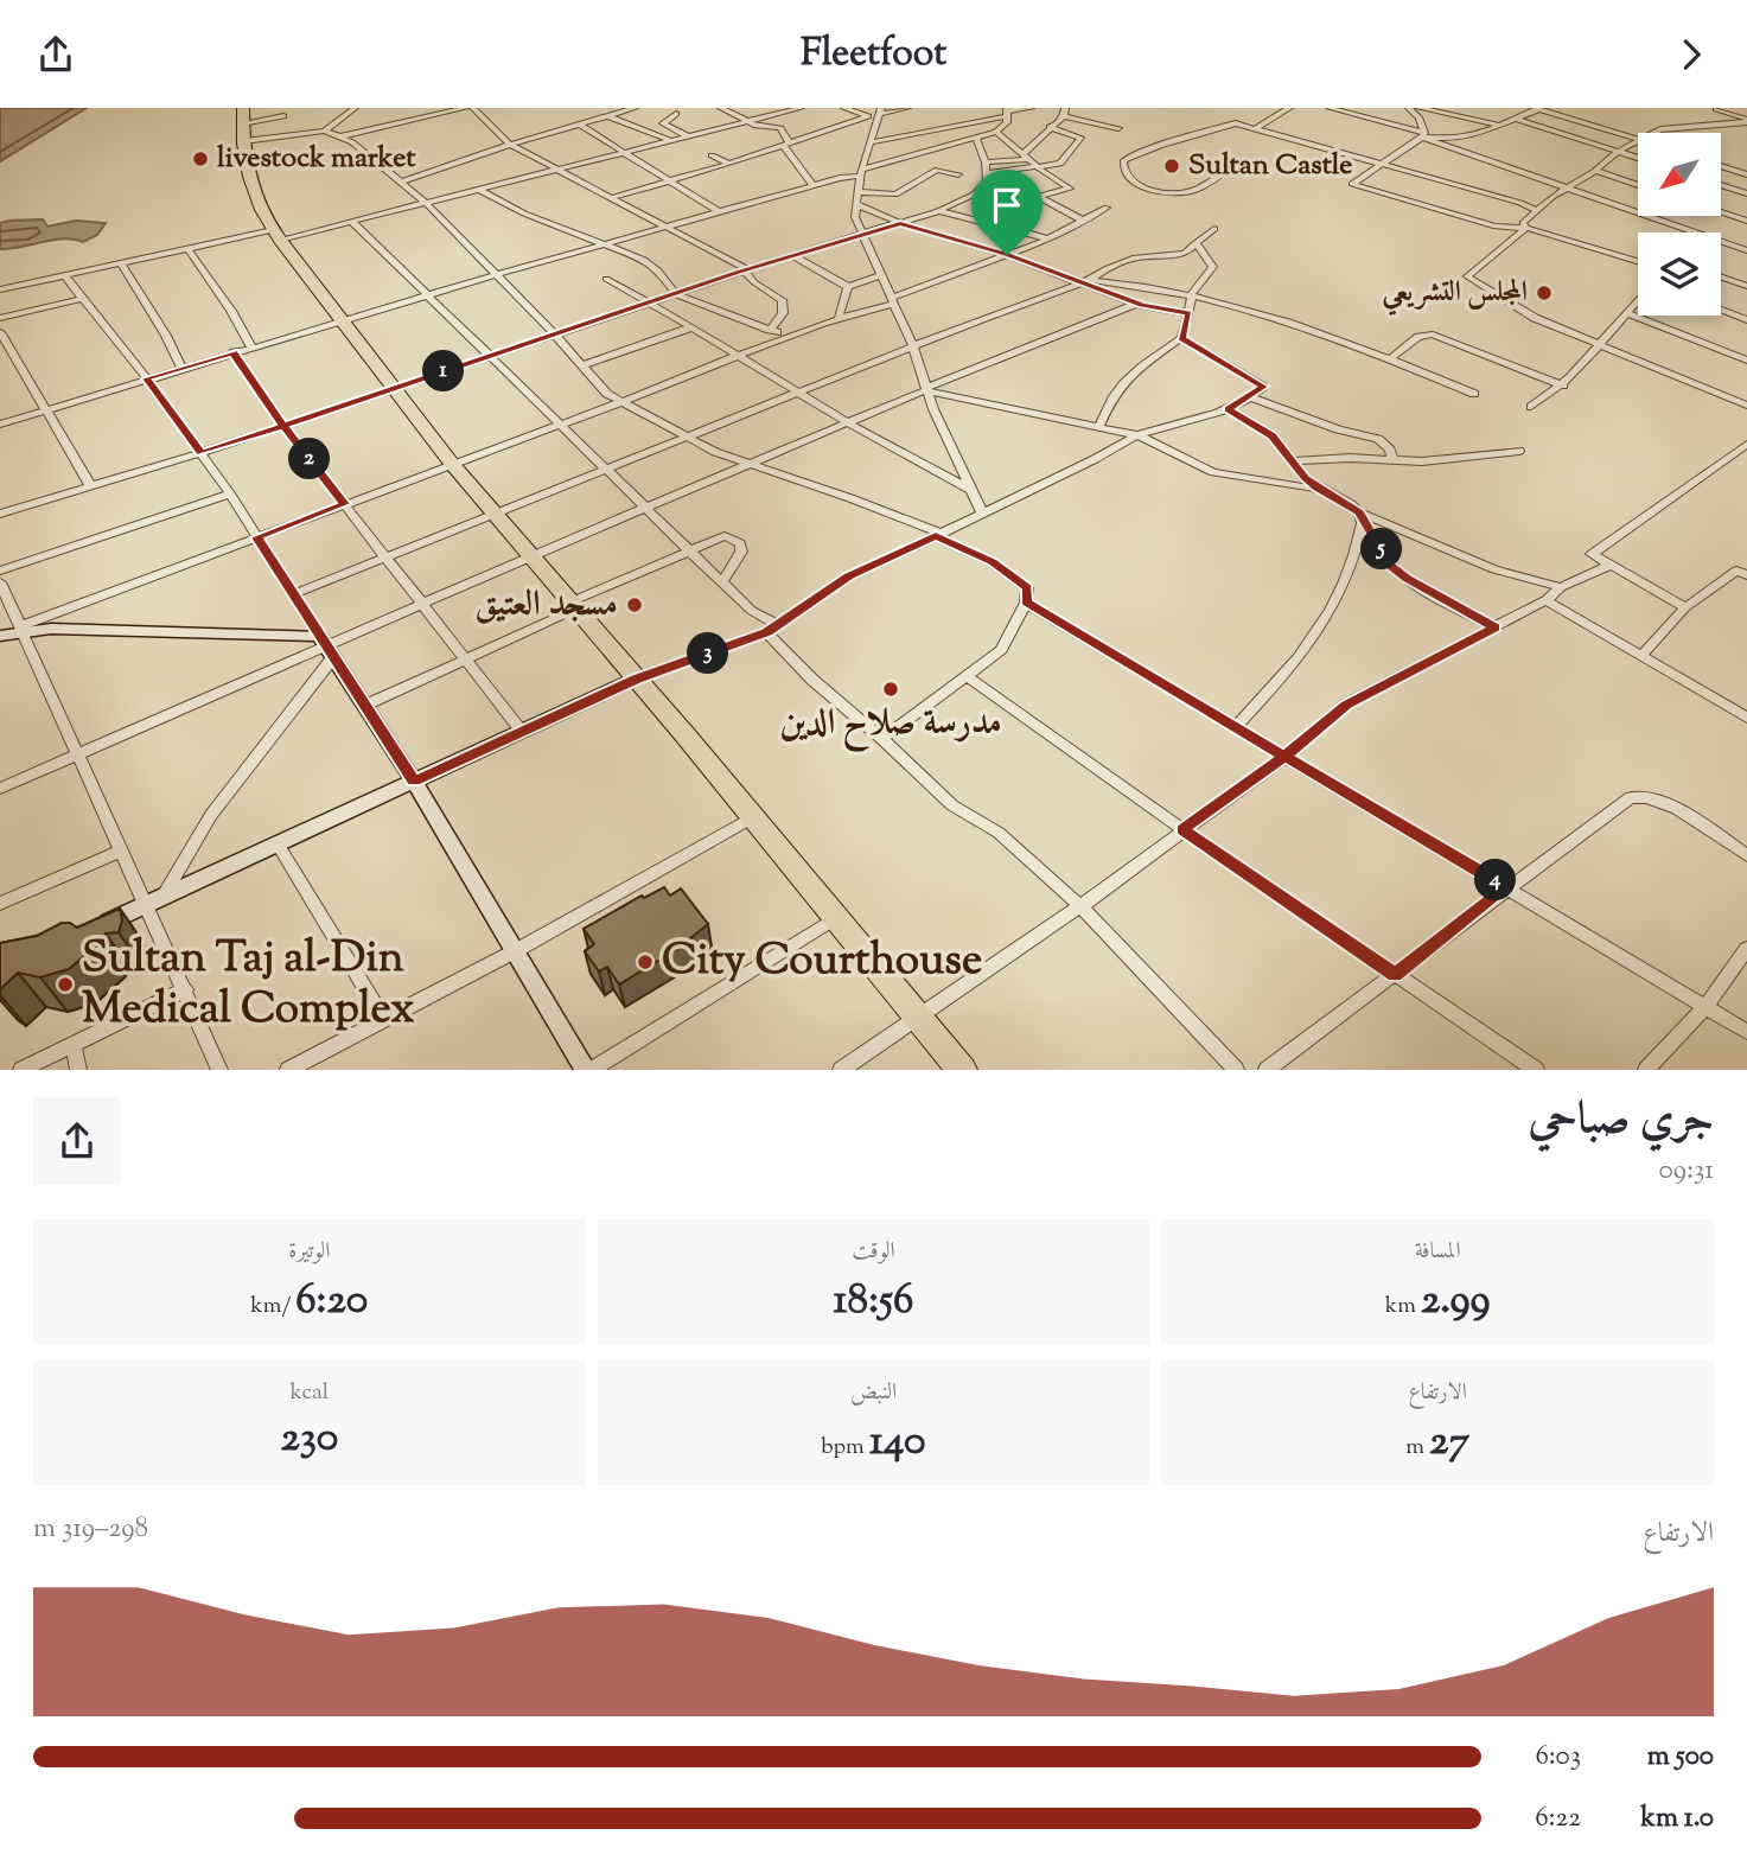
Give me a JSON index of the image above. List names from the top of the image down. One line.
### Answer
{"places":["livestock market","Sultan Castle","المجلس التشريعي","مسجد العتيق","مدرسة صلاح الدين","City Courthouse","Sultan Taj al-Din Medical Complex"],"north":"bottom left","page":{"header":"Fleetfoot","pins":["1","2","5","3","4"],"heading":["جري صباحي","09:31"],"stats":[["المسافة","2.99 km"],["الوقت","18:56"],["الوتيرة","6:20 /km"],["الارتفاع","27 m"],["النبض","140 bpm"],["kcal","230"]],"chart":["الارتفاع","298–319 m"],"list":[{"name":"500 m","note":"6:03"},{"name":"1.0 km","note":"6:22"}]}}
